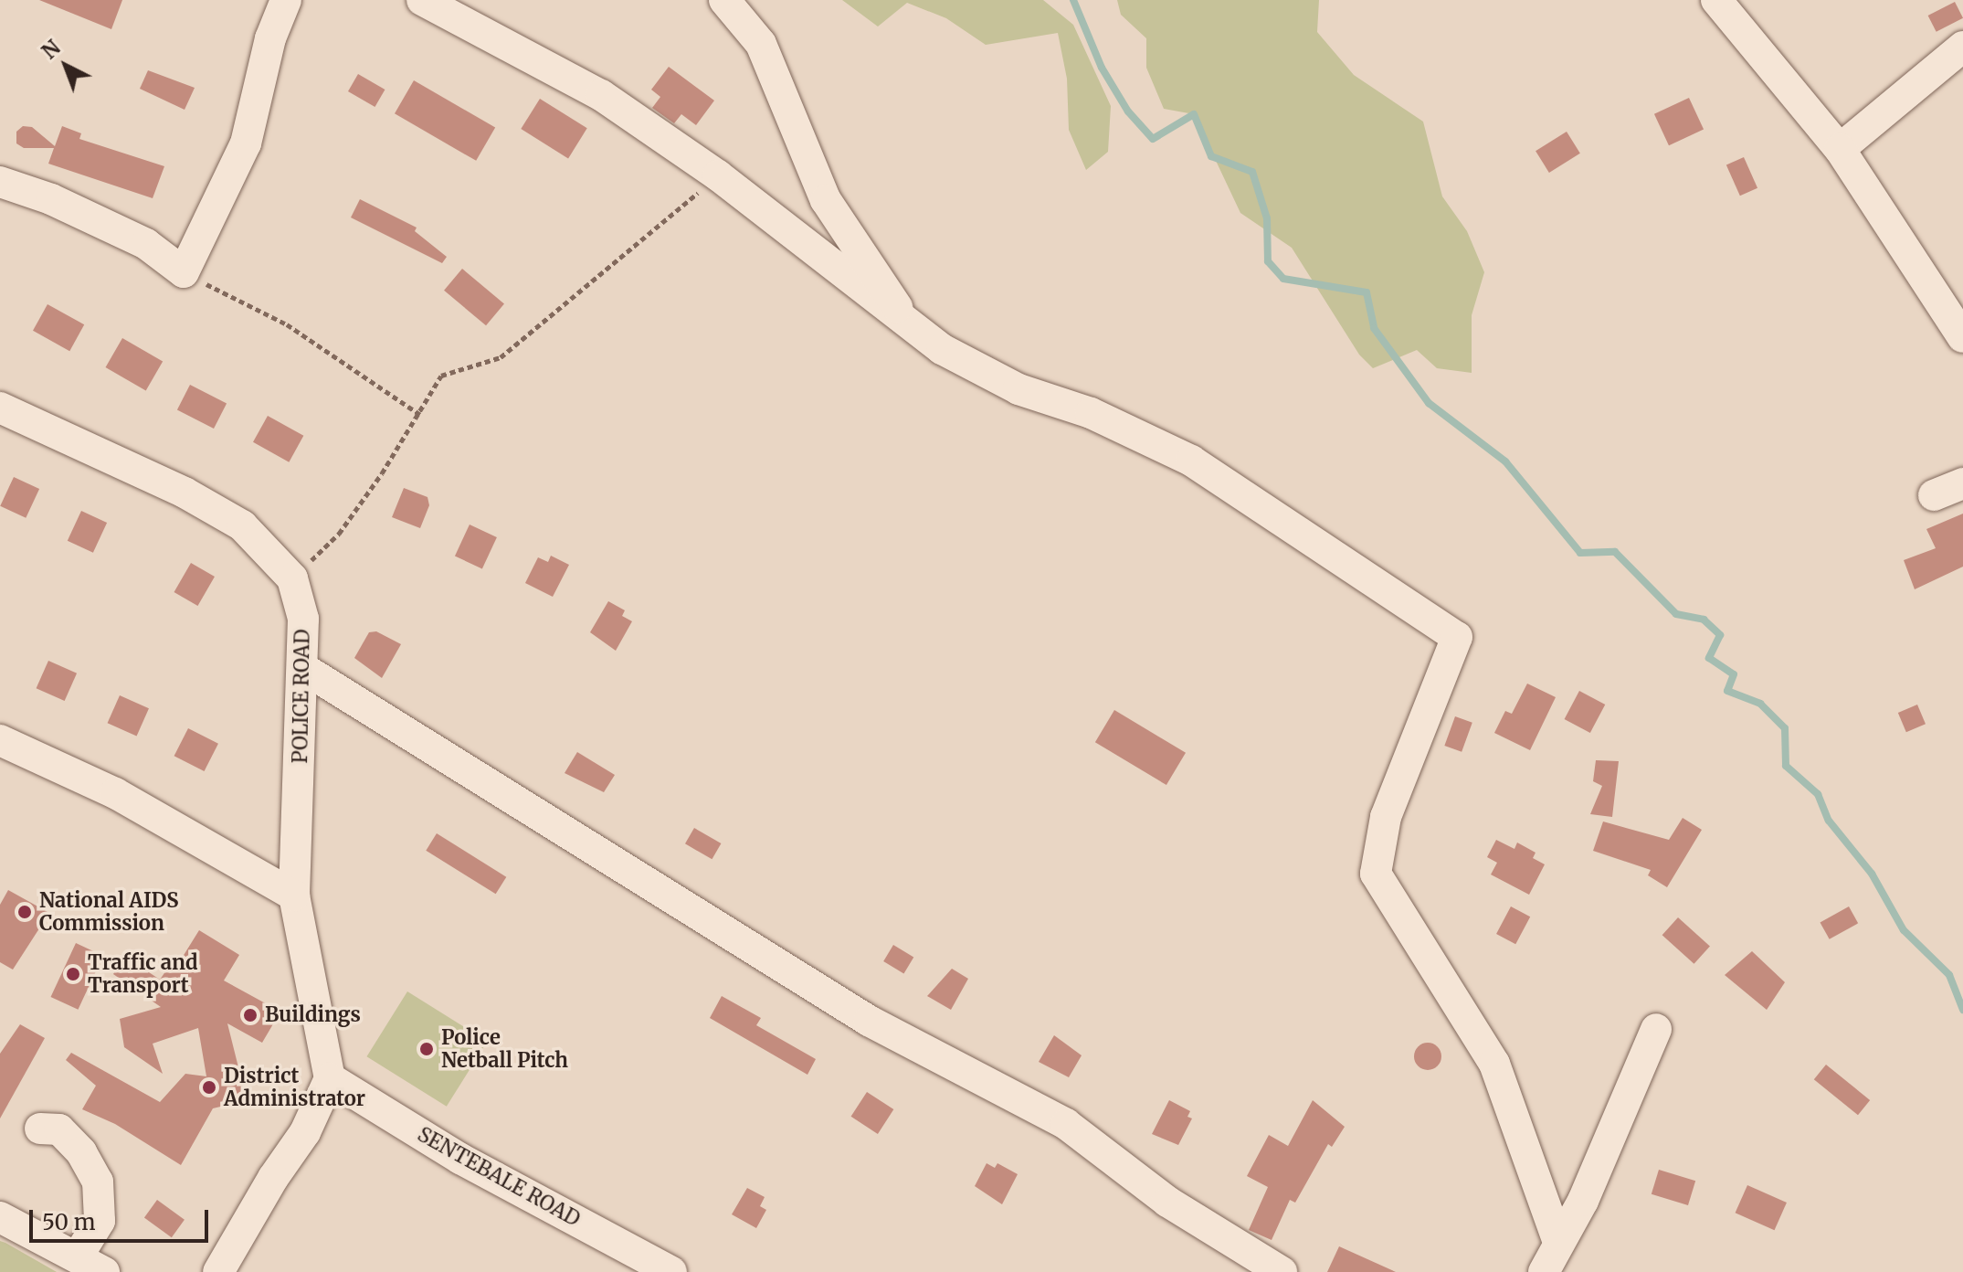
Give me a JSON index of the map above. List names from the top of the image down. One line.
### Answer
{"streets":{"street":["POLICE ROAD","SENTEBALE ROAD"]},"crossings":[["POLICE ROAD","SENTEBALE ROAD"]],"places":["National AIDS Commission","Traffic and Transport","Buildings","Police Netball Pitch","District Administrator"],"scale_bar":"50 m","north":"top left"}
